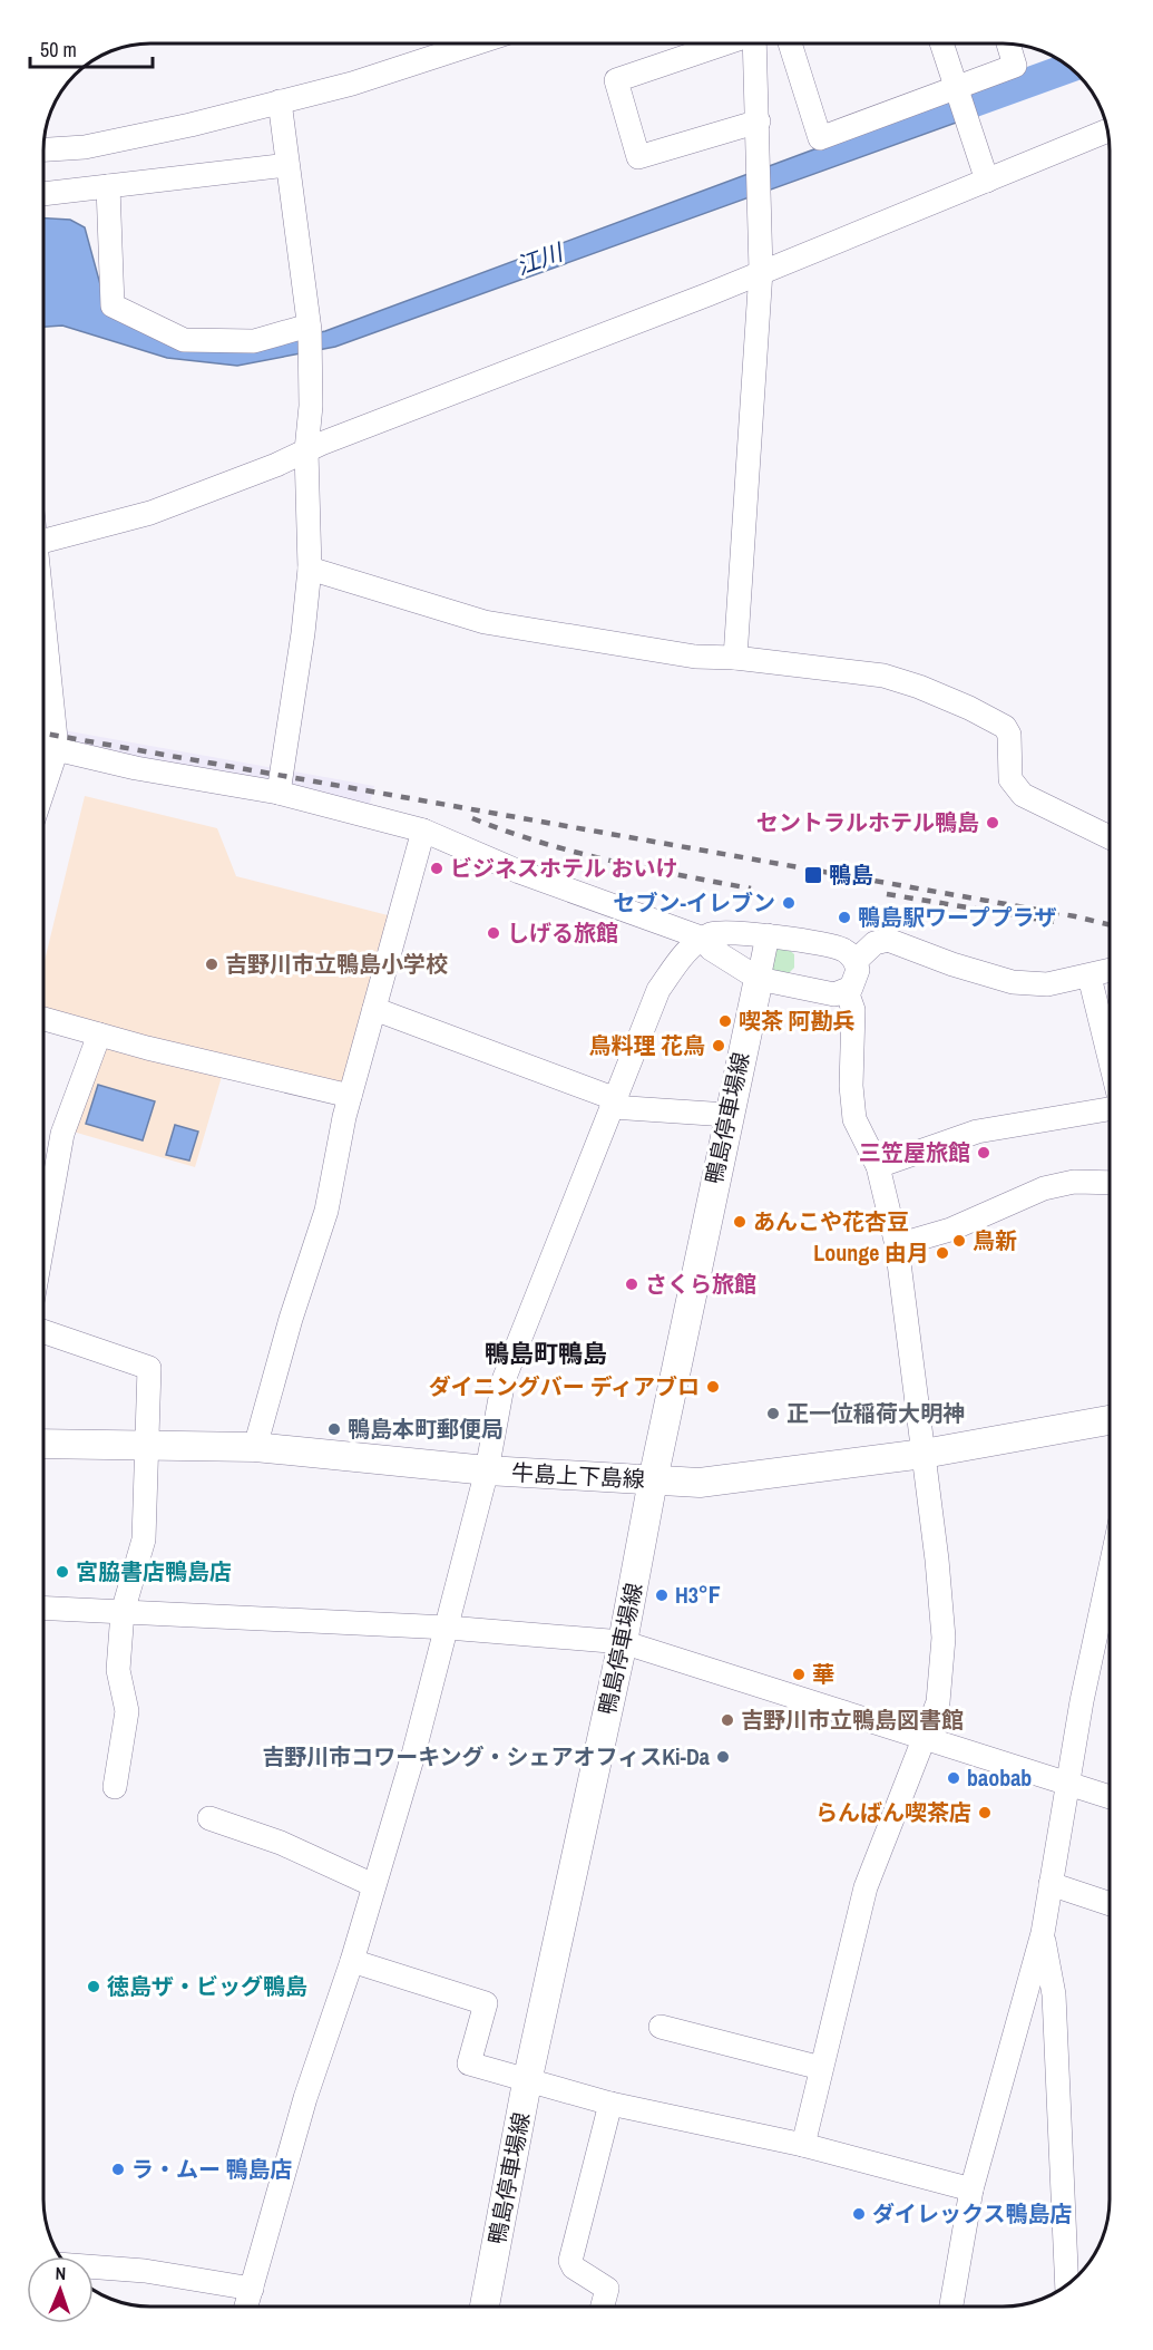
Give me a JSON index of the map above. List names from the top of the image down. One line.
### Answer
{"streets":{"main road":["鴨島停車場線","牛島上下島線"]},"crossings":[["鴨島停車場線","牛島上下島線"]],"districts":["鴨島町鴨島"],"water":["江川"],"places":{"other":["セントラルホテル鴨島","ビジネスホテル おいけ","セブン-イレブン","鴨島駅ワーププラザ","しげる旅館","吉野川市立鴨島小学校","喫茶 阿勘兵","鳥料理 花鳥","三笠屋旅館","あんこや花杏豆","鳥新","Lounge 由月","さくら旅館","ダイニングバー ディアブロ","正一位稲荷大明神","鴨島本町郵便局","宮脇書店鴨島店","H3℉","華","吉野川市立鴨島図書館","吉野川市コワーキング・シェアオフィスKi-Da","baobab","らんばん喫茶店","徳島ザ・ビッグ鴨島","ラ・ムー 鴨島店","ダイレックス鴨島店"],"transit":["鴨島"]},"scale_bar":"50 m","north":"top"}
